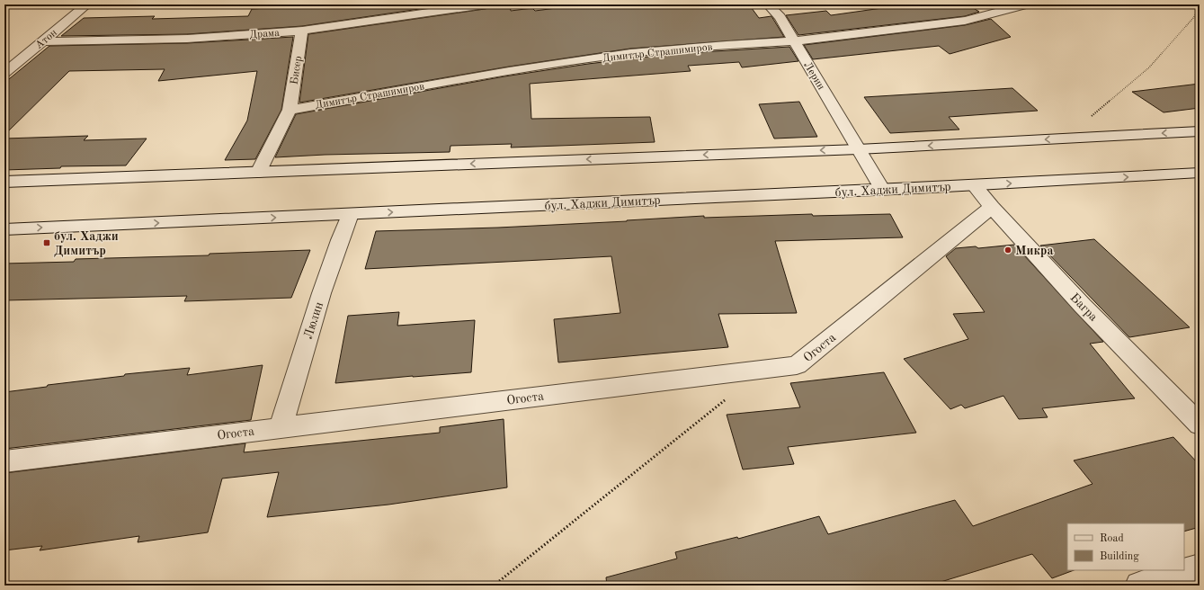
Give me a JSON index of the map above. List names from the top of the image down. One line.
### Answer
{"streets":{"street":["Драма","Атон","Димитър Страшимиров","Бисер","Лерин","бул. Хаджи Димитър","Багра","Люлин","Огоста"]},"crossings":[["Драма","Атон"],["Драма","Бисер"],["Димитър Страшимиров","Бисер"],["Димитър Страшимиров","Лерин"],["Лерин","бул. Хаджи Димитър"],["бул. Хаджи Димитър","Багра"],["бул. Хаджи Димитър","Люлин"],["Багра","Огоста"],["Люлин","Огоста"]],"places":{"transit":["бул. Хаджи Димитър"],"other":["Микра"]},"legend":["Road","Building"]}
